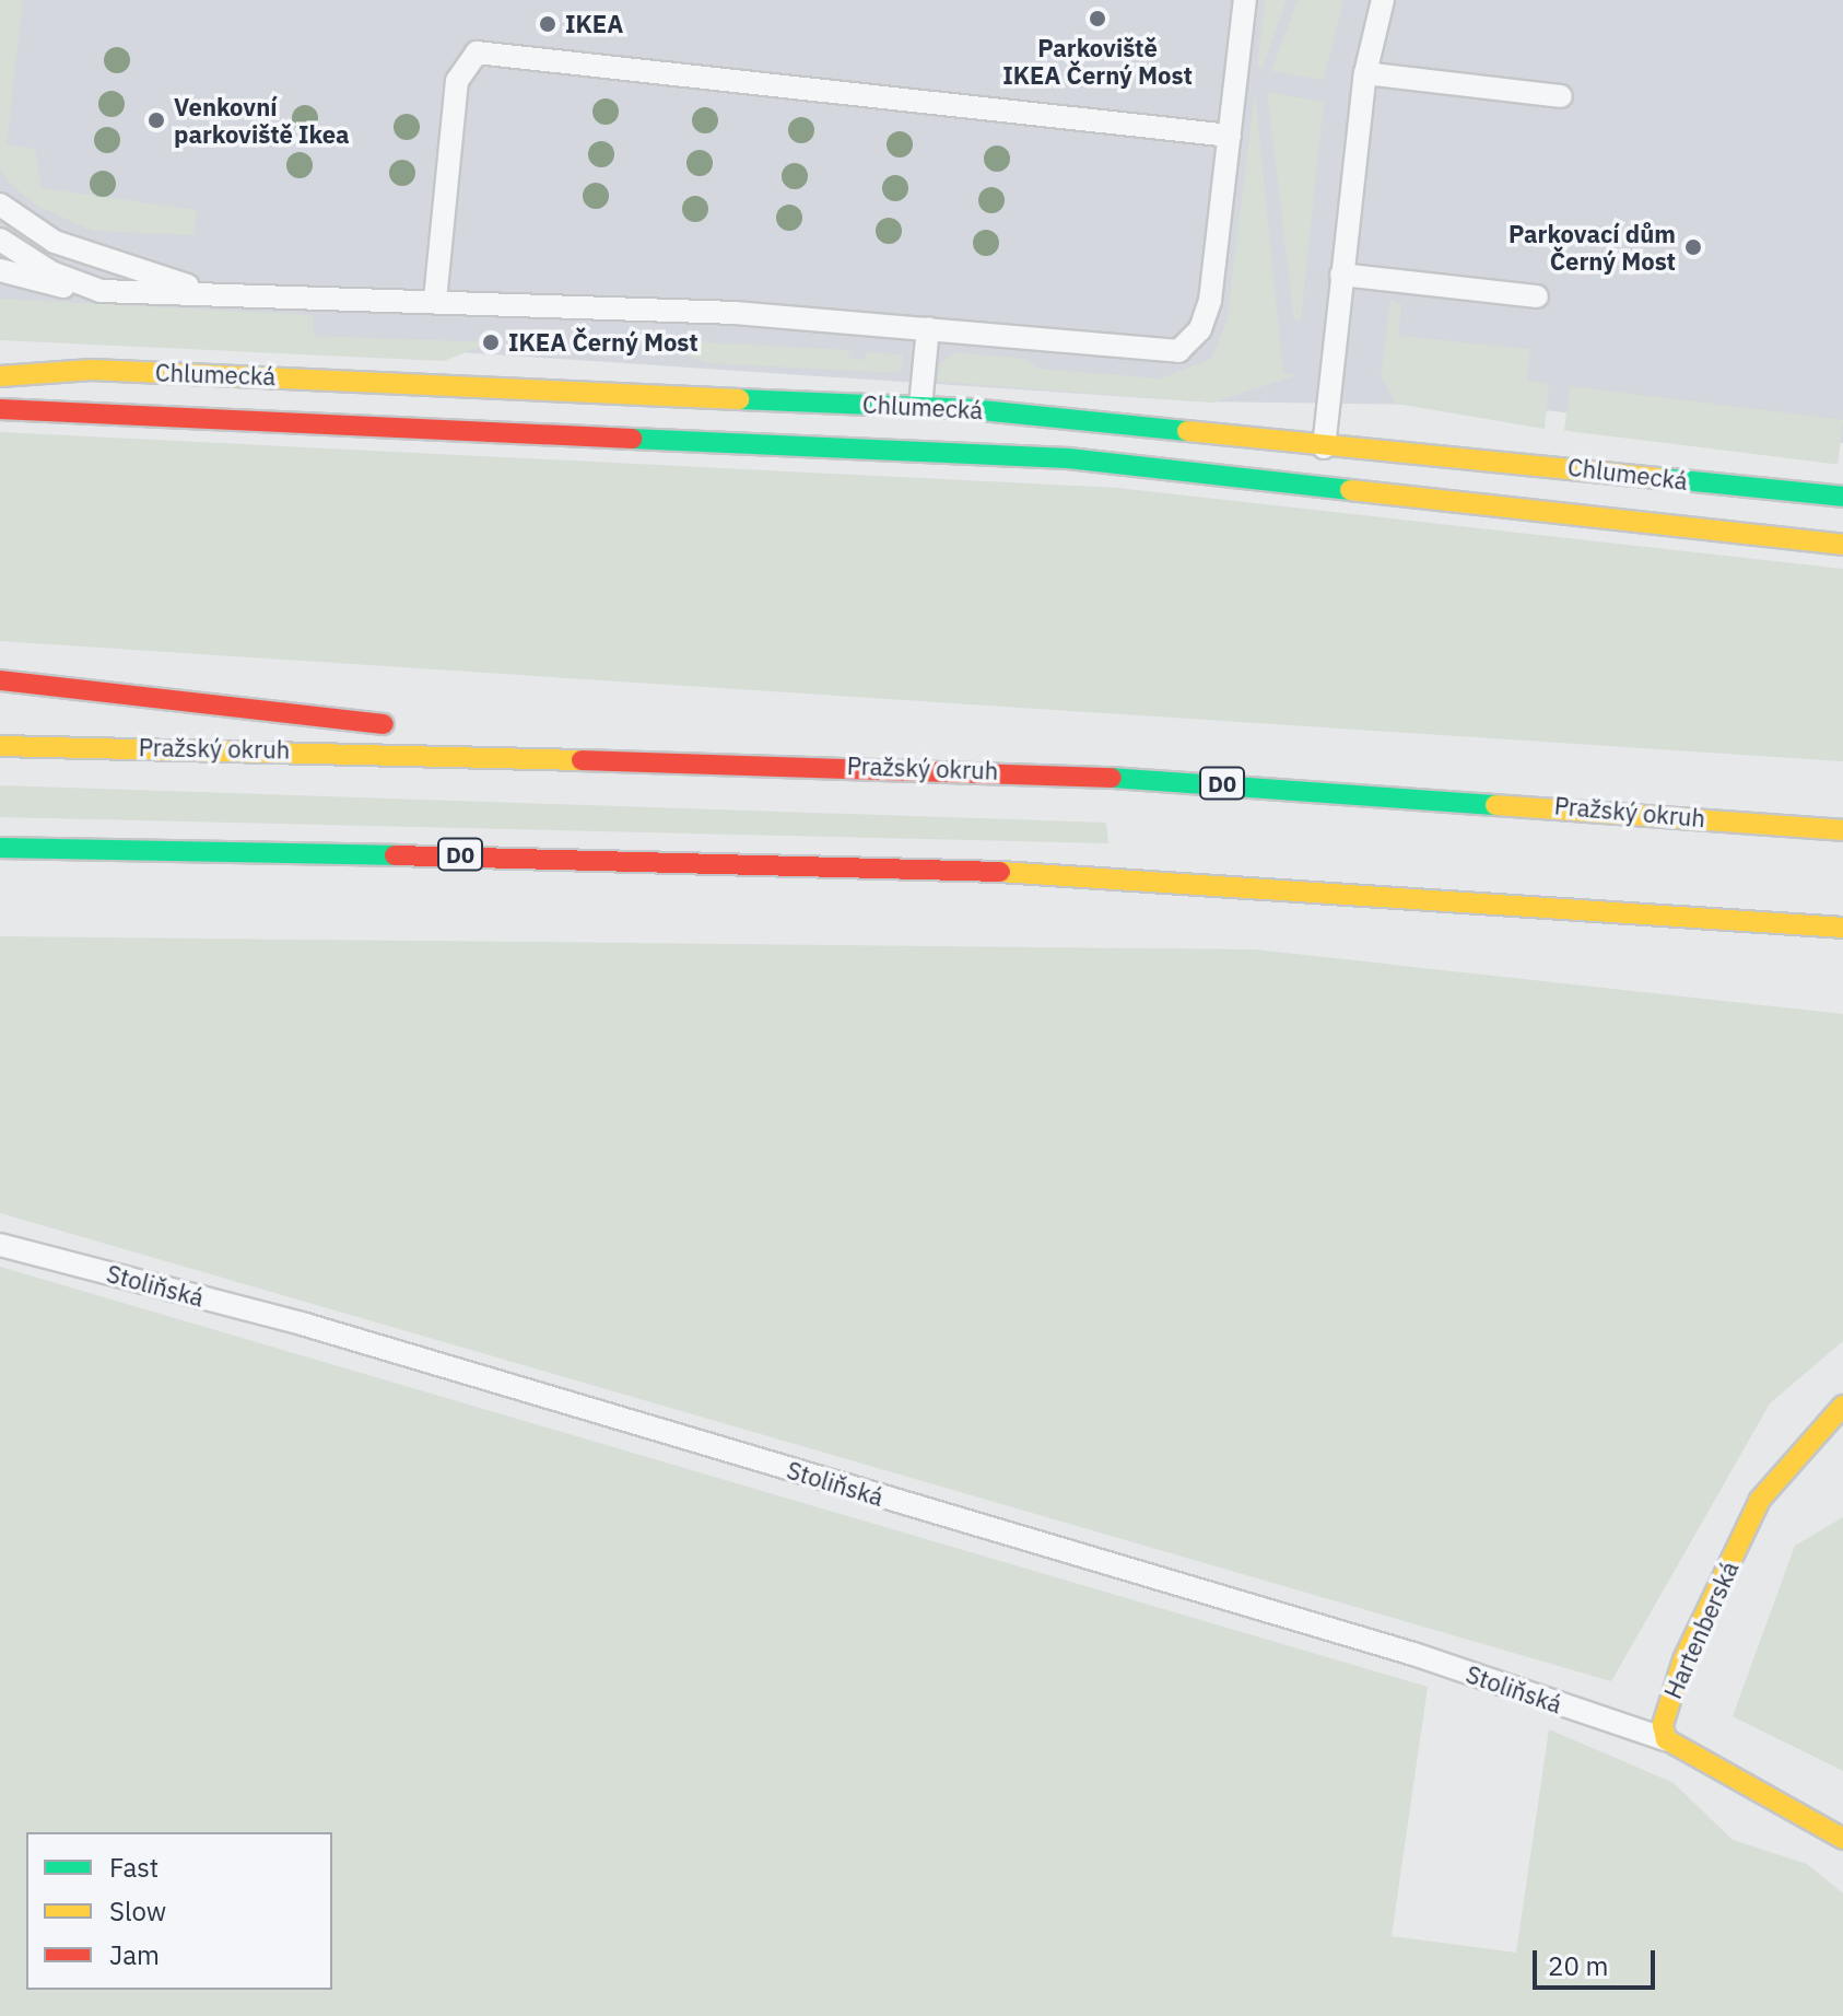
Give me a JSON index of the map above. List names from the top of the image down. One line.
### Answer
{"streets":{"main road":["Chlumecká","Pražský okruh","D0","Hartenberská"],"lane":["Stoliňská"]},"crossings":[["Stoliňská","Hartenberská"]],"places":["Parkoviště IKEA Černý Most","IKEA","Venkovní parkoviště Ikea","Parkovací dům Černý Most","IKEA Černý Most"],"legend":["Fast","Slow","Jam"],"scale_bar":"20 m"}
